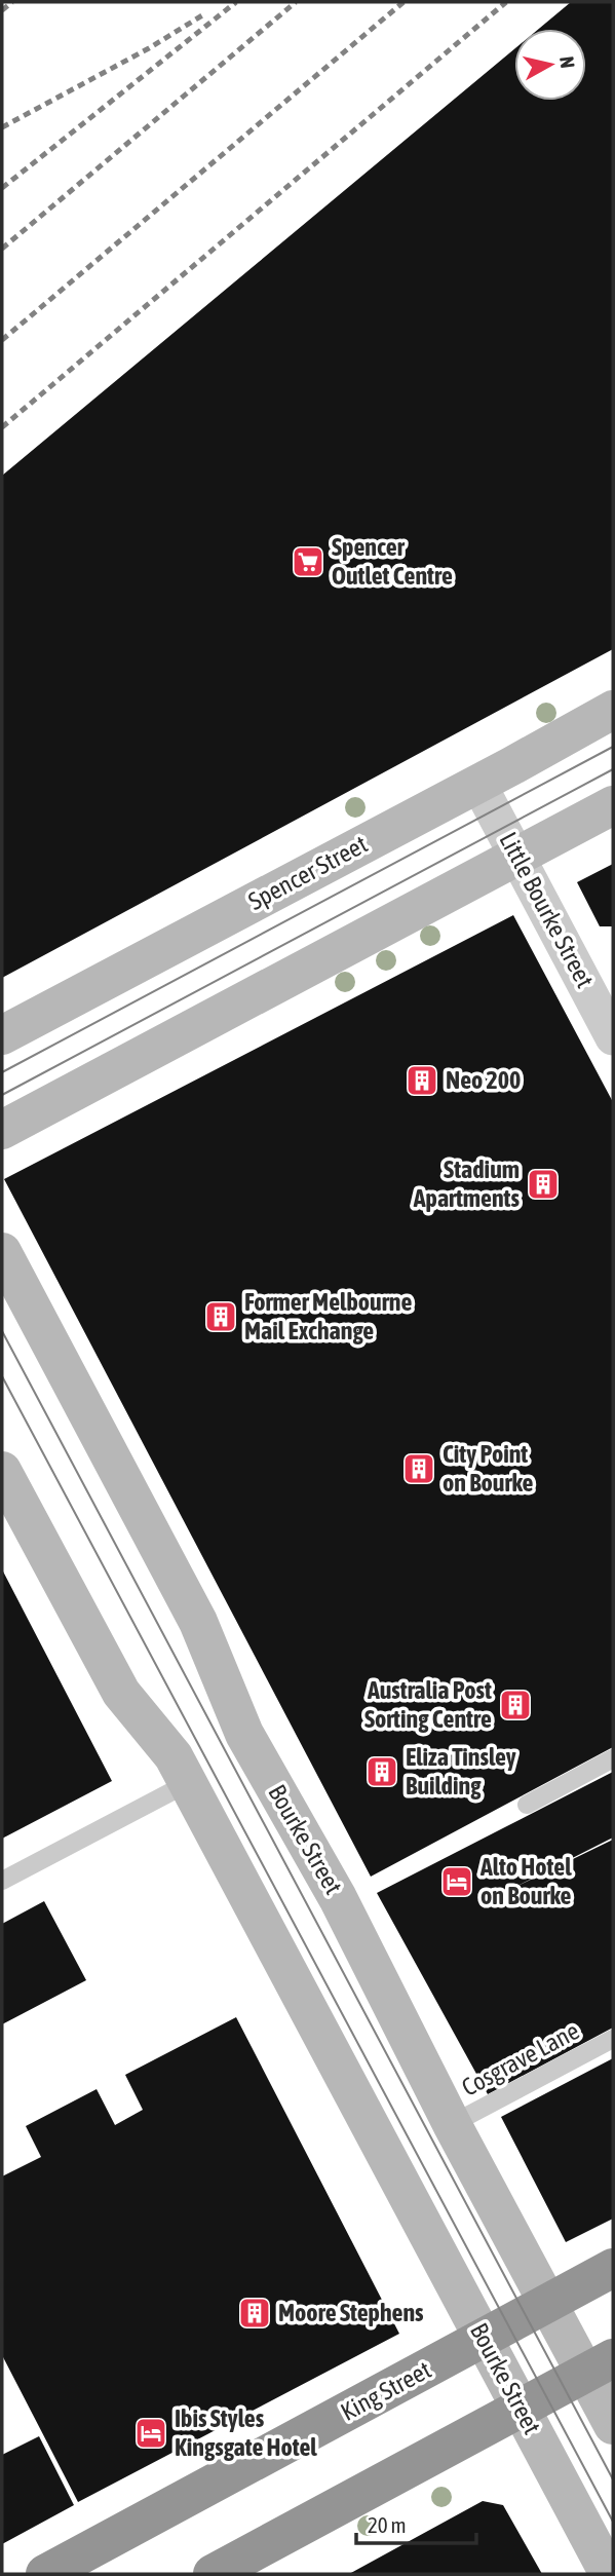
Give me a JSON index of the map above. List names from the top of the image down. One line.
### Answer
{"streets":{"highway":["King Street"],"street":["Spencer Street","Little Bourke Street","Bourke Street"],"lane":["Cosgrave Lane"]},"crossings":[["Spencer Street","Little Bourke Street"],["Bourke Street","Cosgrave Lane"],["Bourke Street","King Street"]],"places":{"supermarket":["Spencer Outlet Centre"],"building":["Neo 200","Stadium Apartments","Former Melbourne Mail Exchange","City Point on Bourke","Australia Post Sorting Centre","Eliza Tinsley Building","Moore Stephens"],"hotel":["Alto Hotel on Bourke","Ibis Styles Kingsgate Hotel"]},"scale_bar":"20 m","north":"right"}
